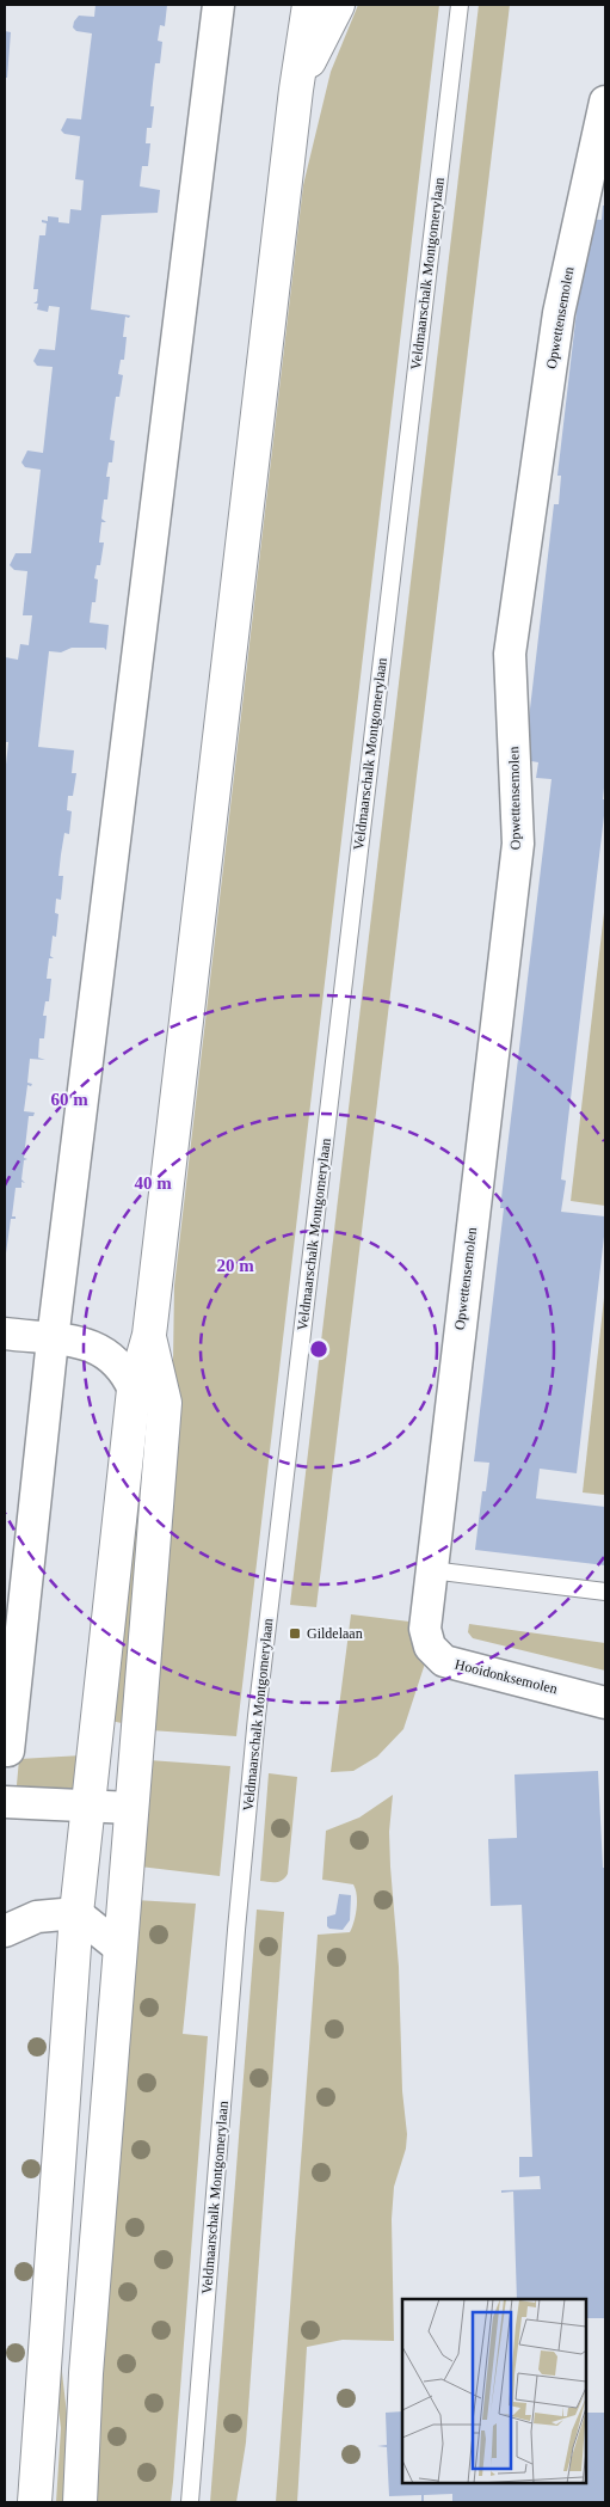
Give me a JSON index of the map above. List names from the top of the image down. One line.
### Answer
{"streets":{"street":["Opwettensemolen","Hooidonksemolen"],"lane":["Veldmaarschalk Montgomerylaan"]},"crossings":[["Opwettensemolen","Hooidonksemolen"]],"places":{"transit":["Gildelaan"]},"rings":["60 m","40 m","20 m"]}
